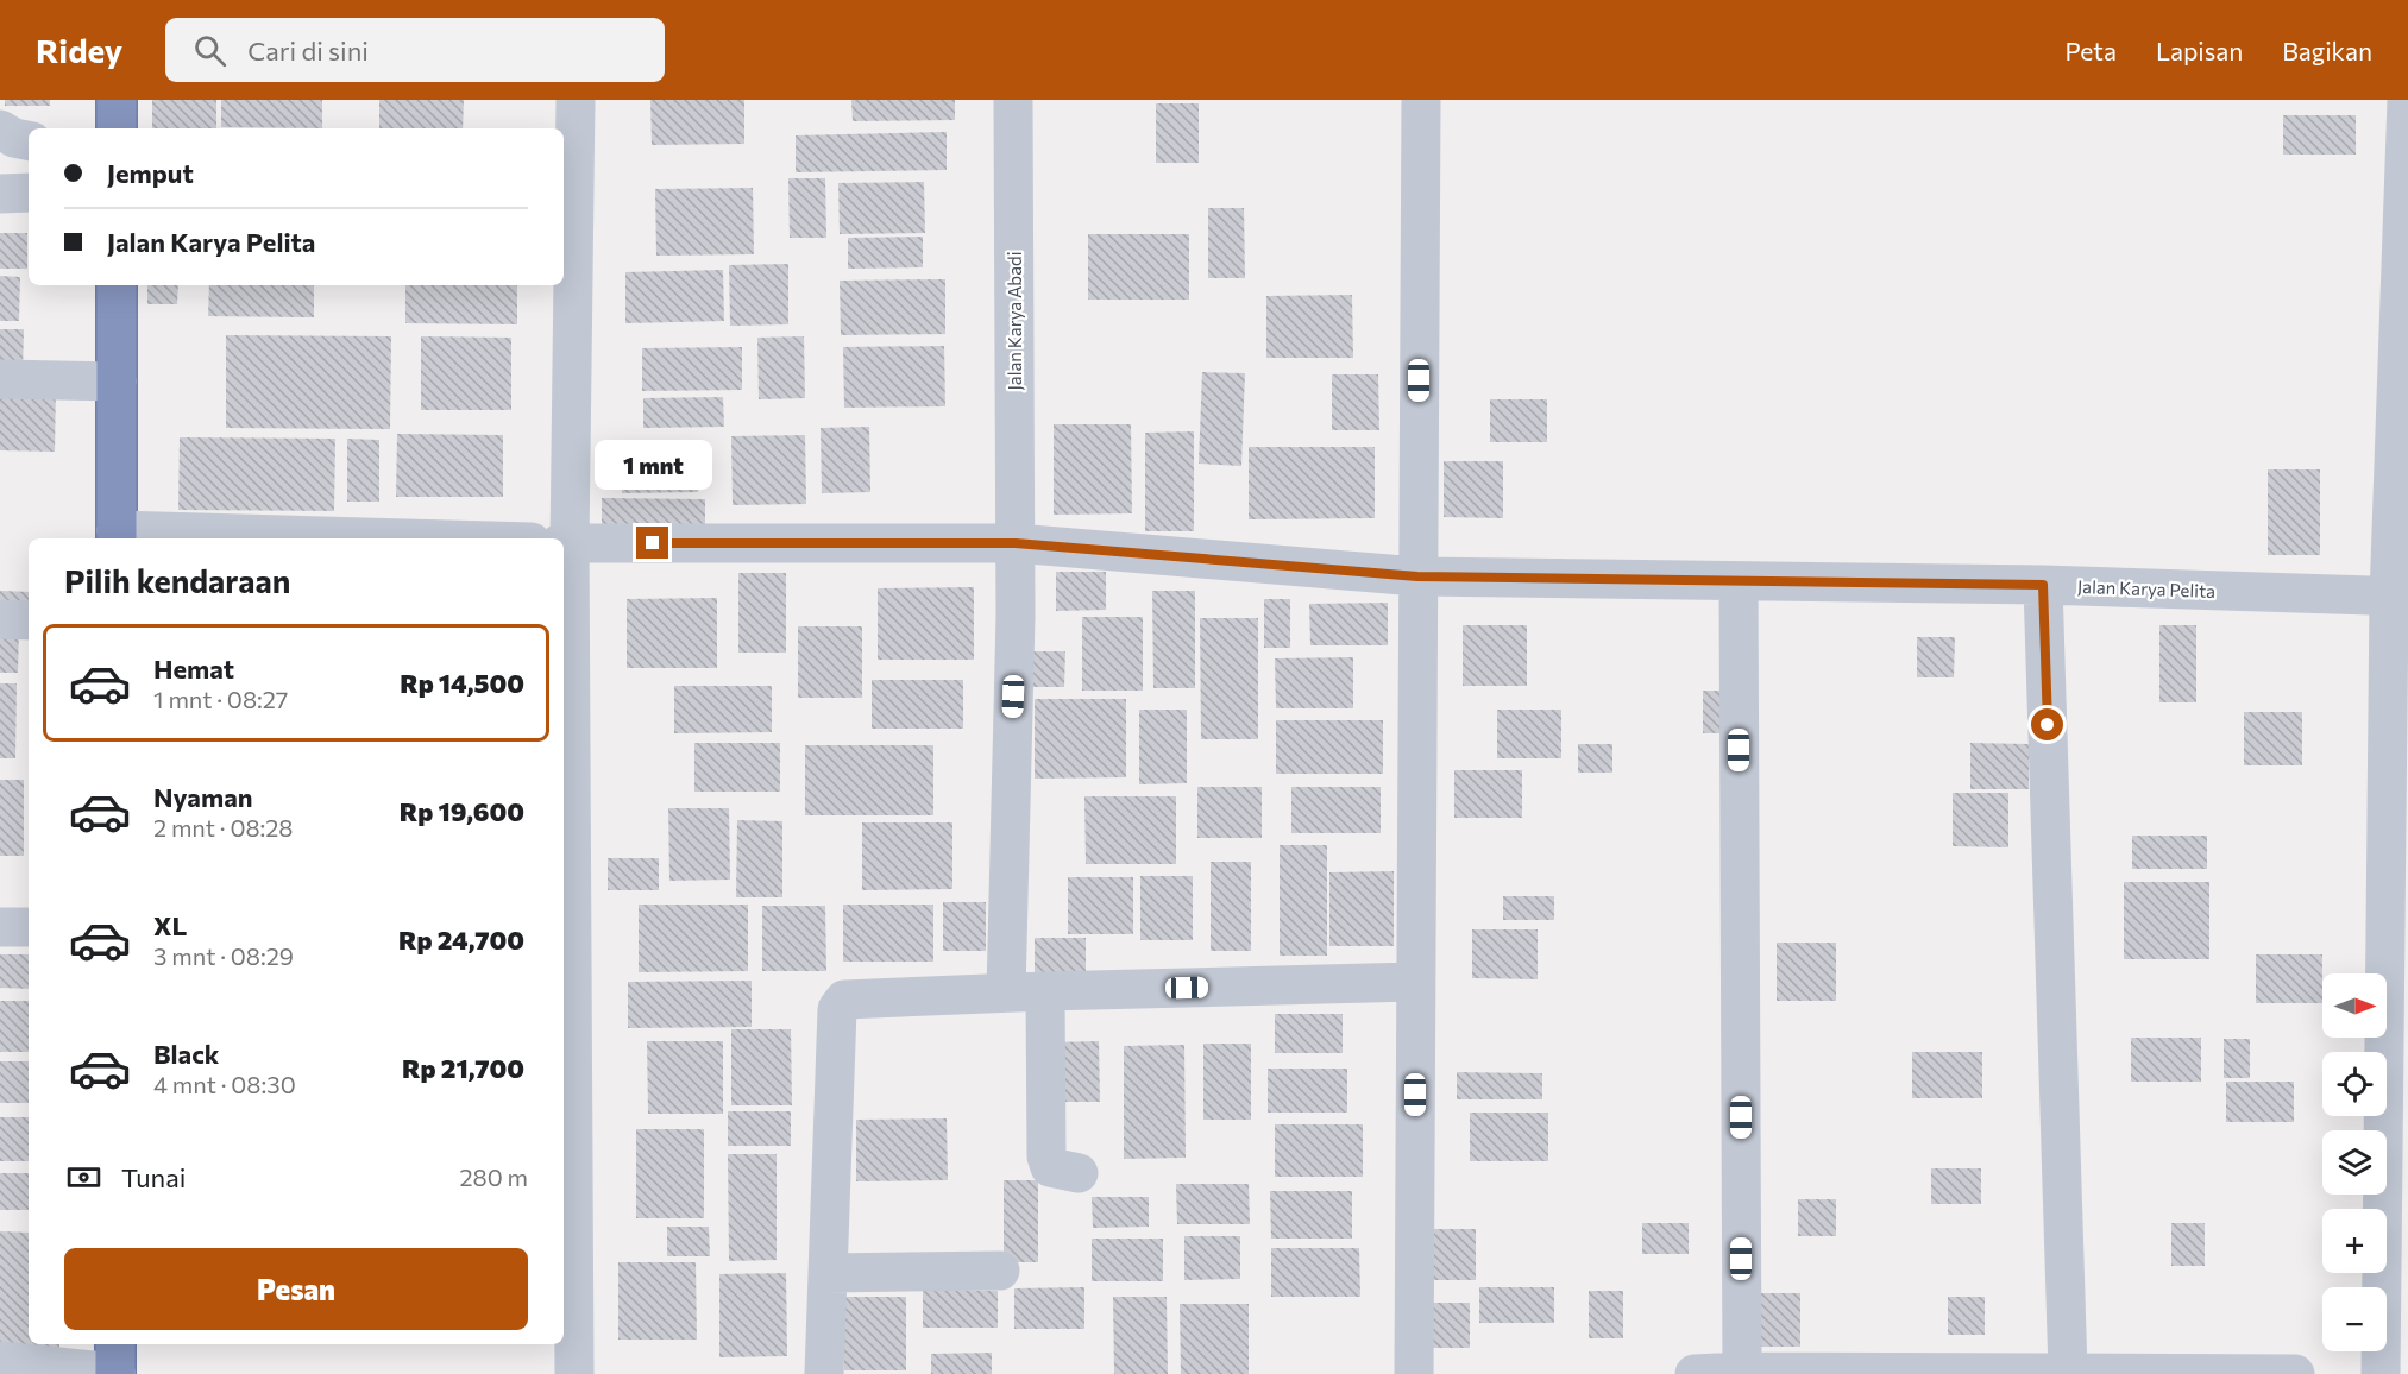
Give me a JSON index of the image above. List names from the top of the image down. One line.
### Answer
{"streets":{"street":["Jalan Karya Abadi","Jalan Karya Pelita"]},"crossings":[["Jalan Karya Abadi","Jalan Karya Pelita"]],"north":"right","page":{"header":"Ridey","search":"Cari di sini","nav":["Peta","Lapisan","Bagikan"],"banner":["Jemput","Jalan Karya Pelita"],"bubble":"1 mnt","heading":"Pilih kendaraan","list":[{"name":"Hemat","note":"1 mnt · 08:27","value":"Rp 14,500"},{"name":"Nyaman","note":"2 mnt · 08:28","value":"Rp 19,600"},{"name":"XL","note":"3 mnt · 08:29","value":"Rp 24,700"},{"name":"Black","note":"4 mnt · 08:30","value":"Rp 21,700"}],"map_buttons":["+","−"],"pay":["Tunai","280 m"],"buttons":"Pesan"}}
